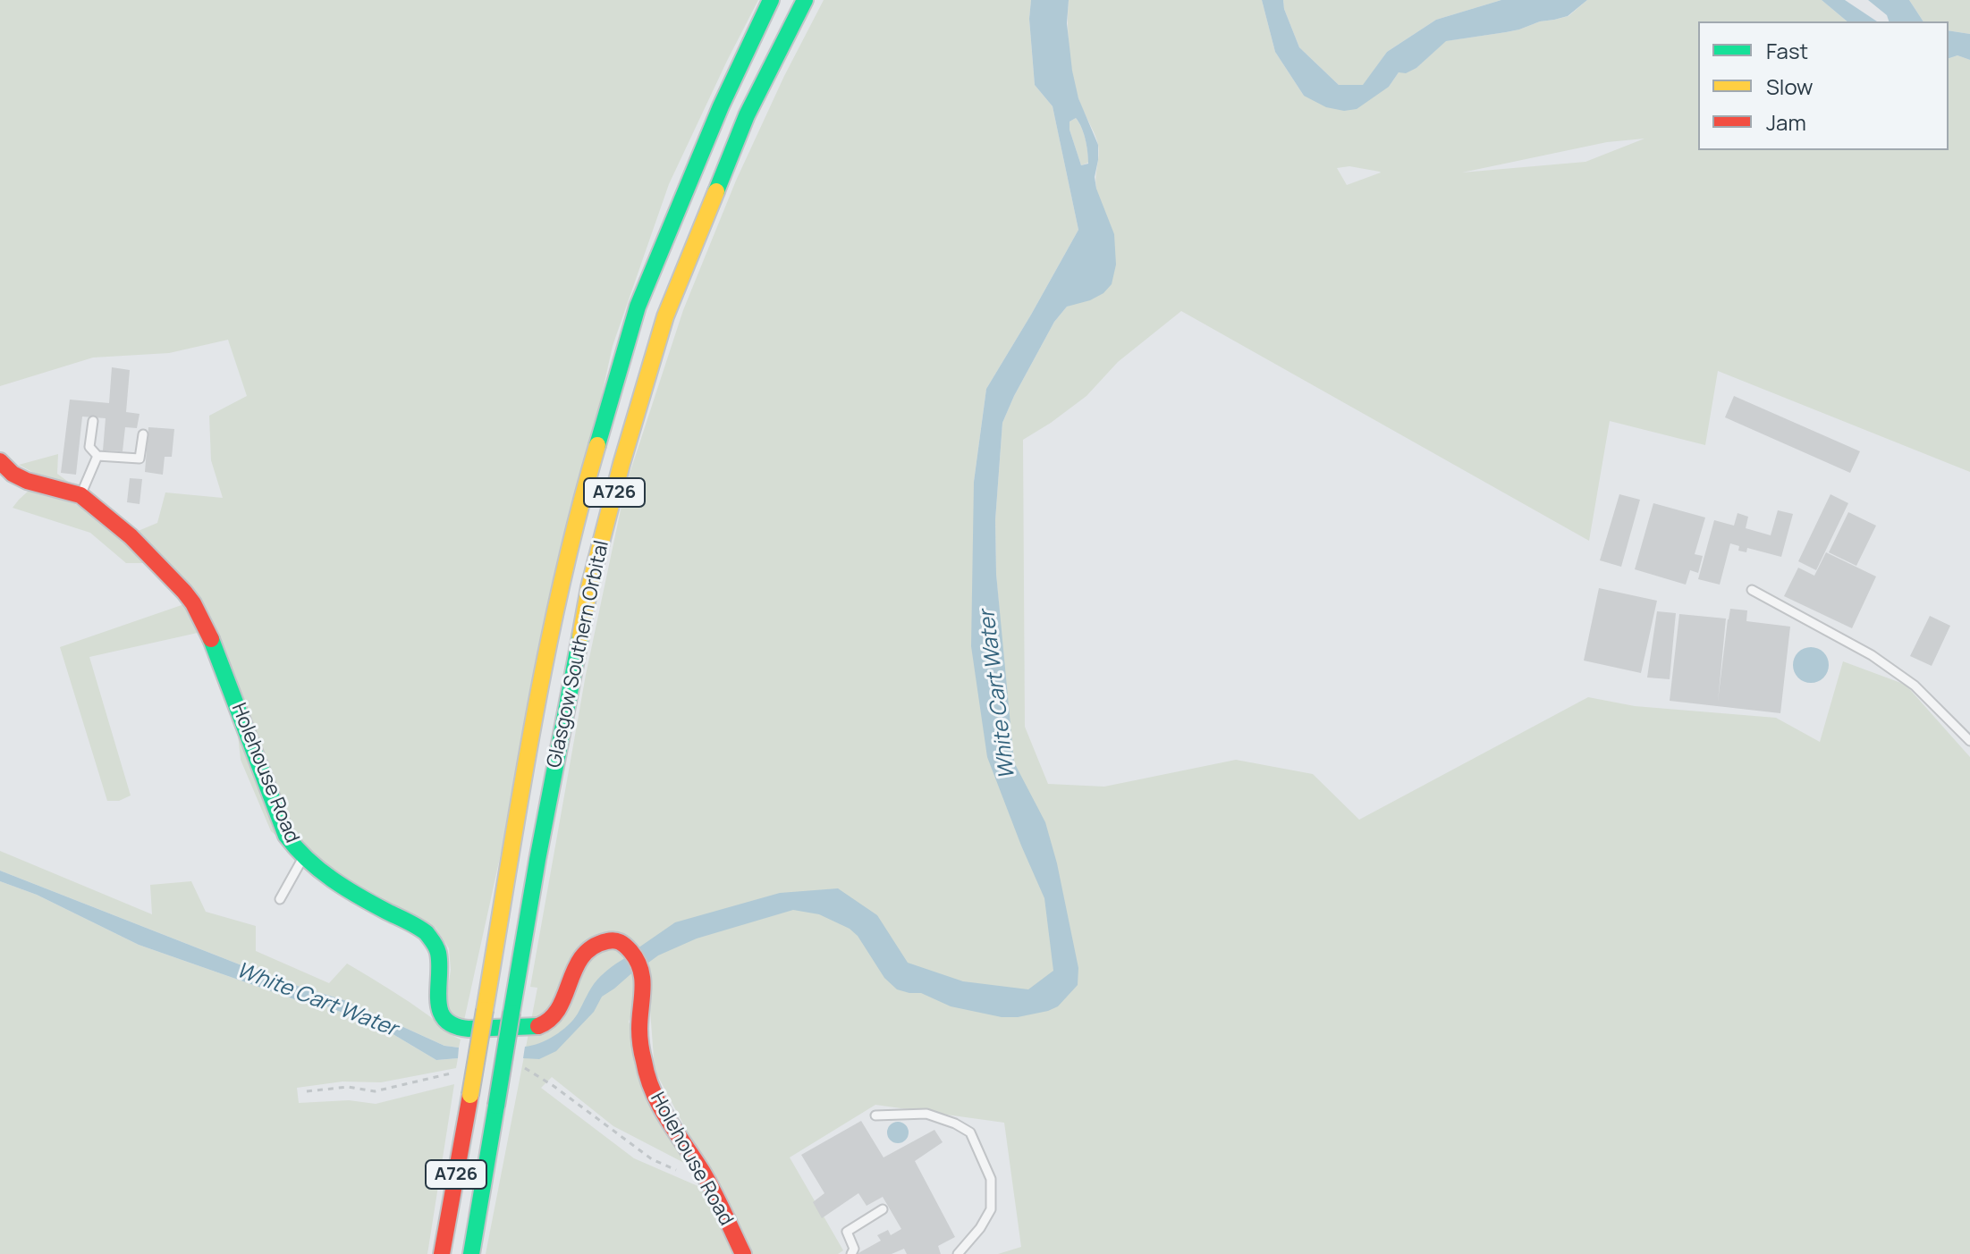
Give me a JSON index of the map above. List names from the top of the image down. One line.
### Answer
{"streets":{"main road":["A726","Glasgow Southern Orbital","Holehouse Road"]},"water":["White Cart Water"],"legend":["Fast","Slow","Jam"]}
